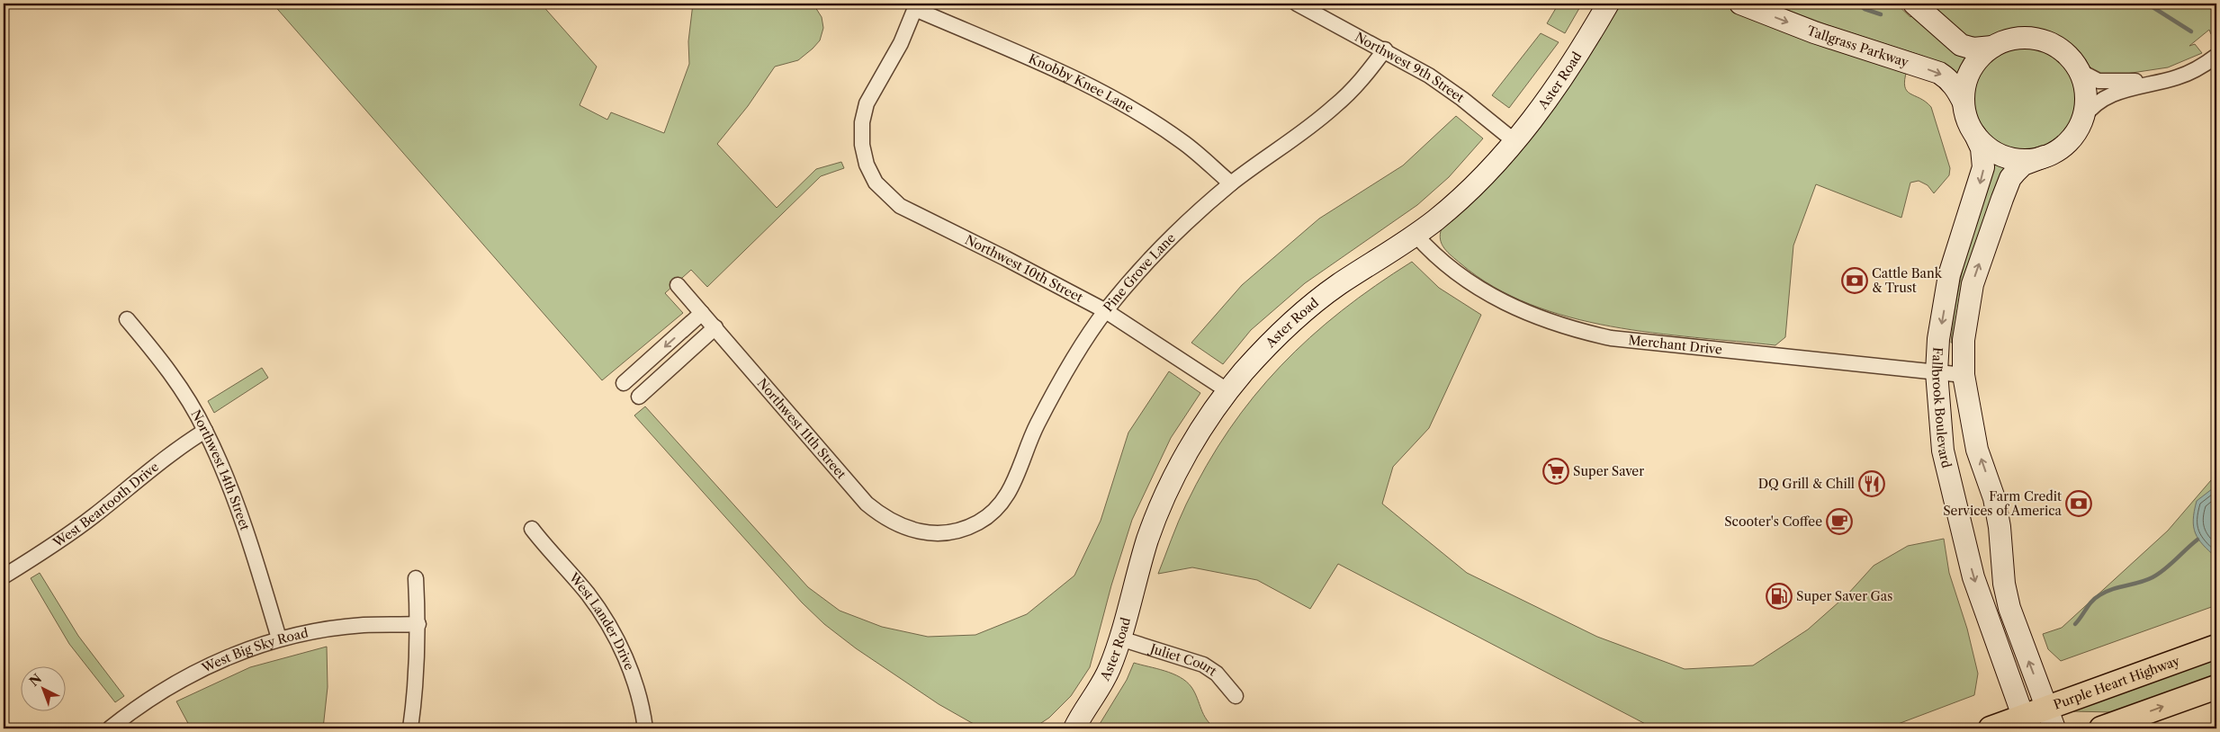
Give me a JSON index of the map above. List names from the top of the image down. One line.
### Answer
{"streets":{"main road":["Purple Heart Highway"],"street":["Tallgrass Parkway","Northwest 9th Street","Aster Road","Knobby Knee Lane","Northwest 10th Street","Pine Grove Lane","Merchant Drive","Fallbrook Boulevard","Northwest 11th Street","Northwest 14th Street","West Beartooth Drive","West Lander Drive","West Big Sky Road","Juliet Court"]},"crossings":[["Tallgrass Parkway","Fallbrook Boulevard"],["Northwest 9th Street","Aster Road"],["Northwest 9th Street","Pine Grove Lane"],["Aster Road","Northwest 10th Street"],["Aster Road","Merchant Drive"],["Aster Road","Juliet Court"],["Knobby Knee Lane","Northwest 10th Street"],["Knobby Knee Lane","Pine Grove Lane"],["Northwest 10th Street","Pine Grove Lane"],["Pine Grove Lane","Northwest 11th Street"],["Merchant Drive","Fallbrook Boulevard"],["Fallbrook Boulevard","Purple Heart Highway"],["Northwest 14th Street","West Beartooth Drive"],["Northwest 14th Street","West Big Sky Road"]],"places":{"bank":["Cattle Bank & Trust","Farm Credit Services of America"],"supermarket":["Super Saver"],"restaurant":["DQ Grill & Chill"],"cafe":["Scooter's Coffee"],"fuel station":["Super Saver Gas"]},"north":"top left"}
